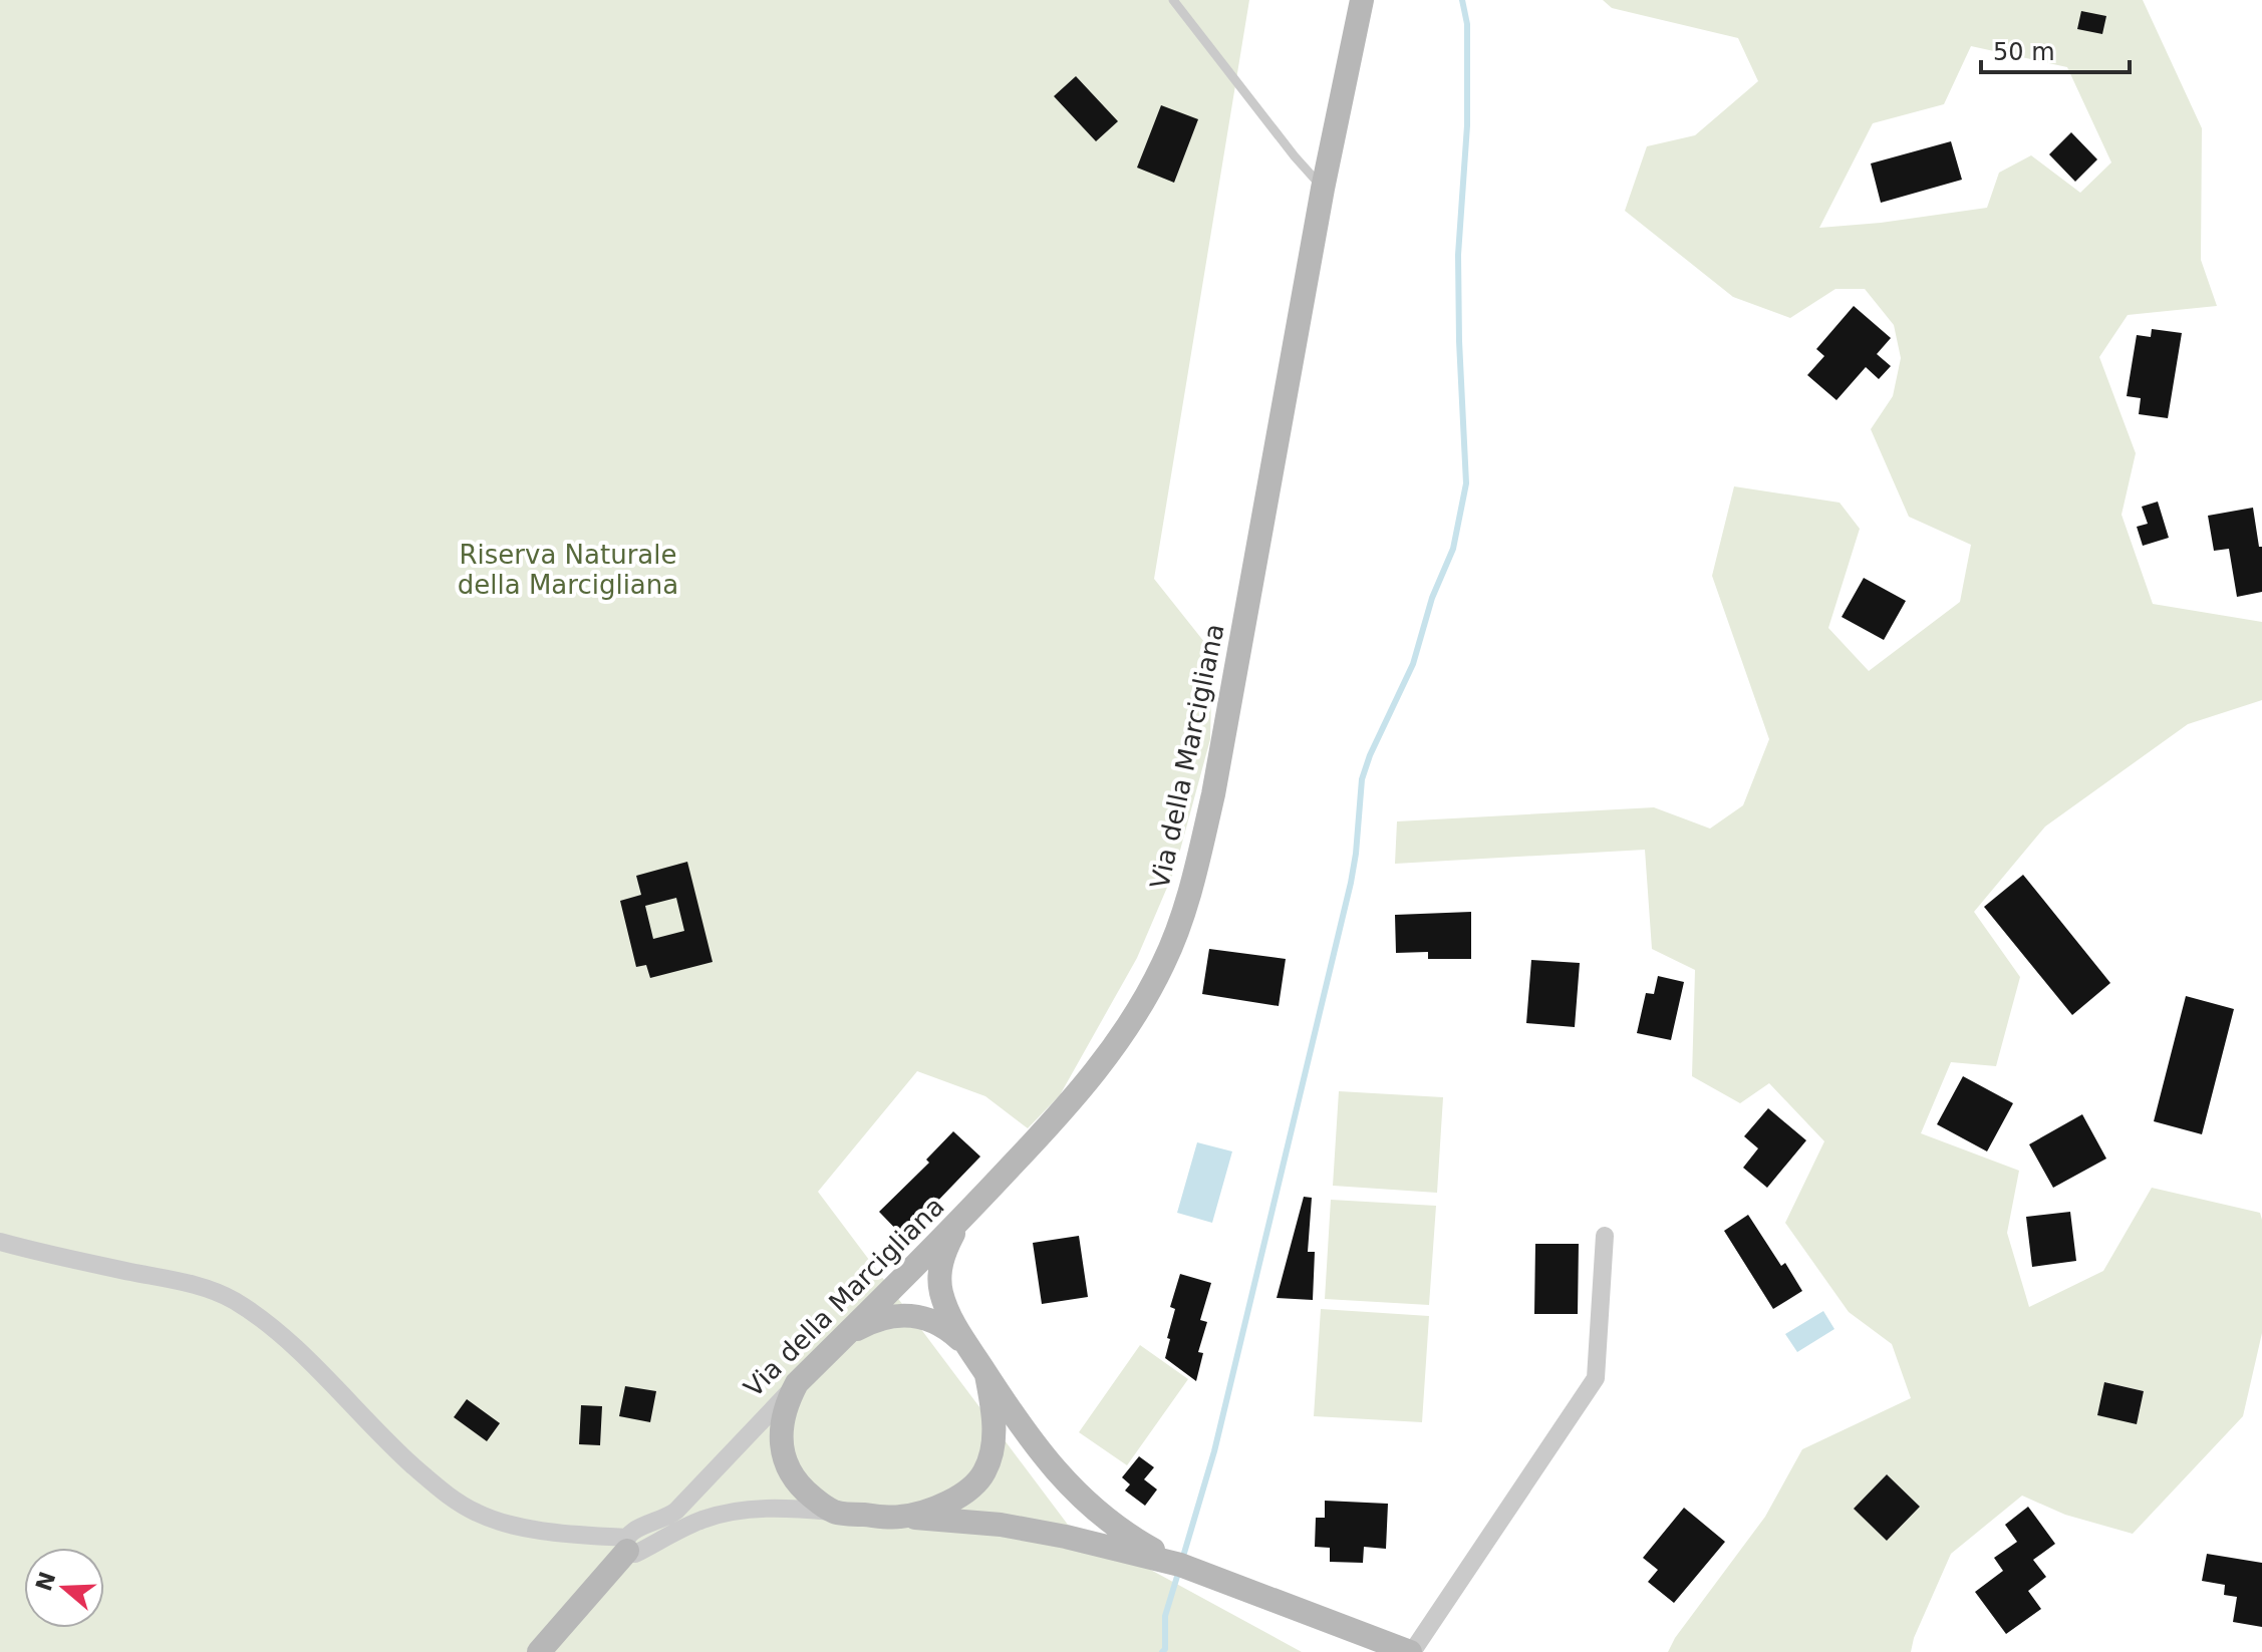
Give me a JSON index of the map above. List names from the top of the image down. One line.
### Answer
{"streets":{"street":["Via della Marcigliana"]},"parks":["Riserva Naturale della Marcigliana"],"scale_bar":"50 m","north":"left"}
